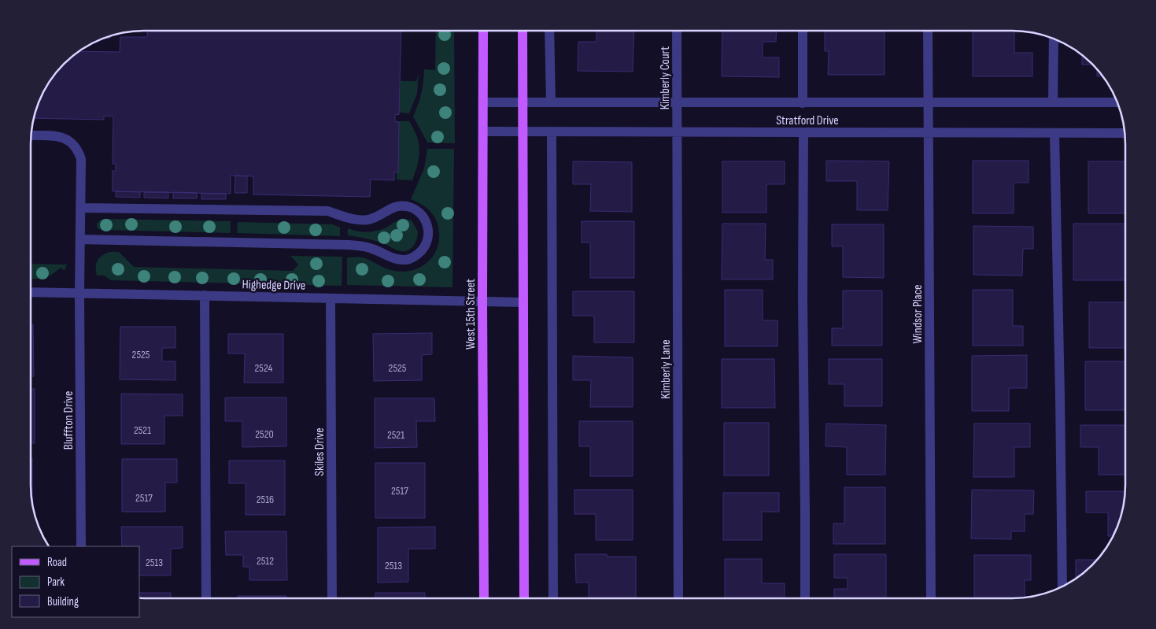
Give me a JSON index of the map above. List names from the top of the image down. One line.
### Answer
{"streets":{"main road":["West 15th Street"],"street":["Kimberly Court","Stratford Drive","Highedge Drive","Windsor Place","Kimberly Lane","Bluffton Drive","Skiles Drive"]},"crossings":[["Kimberly Court","Stratford Drive"],["Kimberly Court","Kimberly Lane"],["Stratford Drive","West 15th Street"],["Stratford Drive","Windsor Place"],["Stratford Drive","Kimberly Lane"],["Highedge Drive","West 15th Street"],["Highedge Drive","Bluffton Drive"],["Highedge Drive","Skiles Drive"]],"house_numbers":["2525","2524","2525","2521","2520","2521","2517","2517","2516","2512","2513","2513"],"legend":["Road","Park","Building"]}
